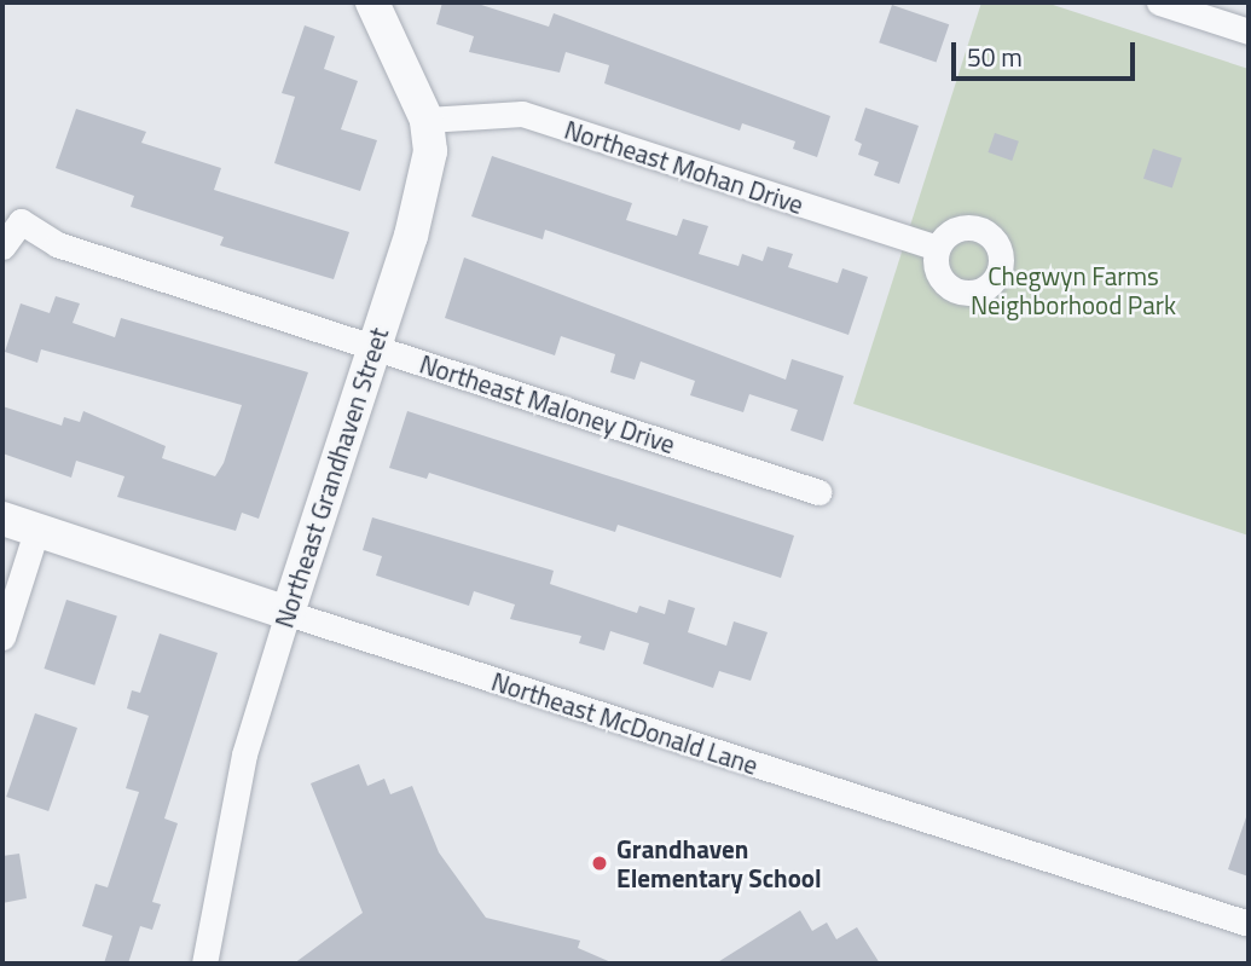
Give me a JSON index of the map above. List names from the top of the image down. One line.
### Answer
{"streets":{"street":["Northeast Mohan Drive","Northeast Maloney Drive","Northeast Grandhaven Street","Northeast McDonald Lane"]},"crossings":[["Northeast Mohan Drive","Northeast Grandhaven Street"],["Northeast Maloney Drive","Northeast Grandhaven Street"],["Northeast Grandhaven Street","Northeast McDonald Lane"]],"parks":["Chegwyn Farms Neighborhood Park"],"places":["Grandhaven Elementary School"],"scale_bar":"50 m"}
